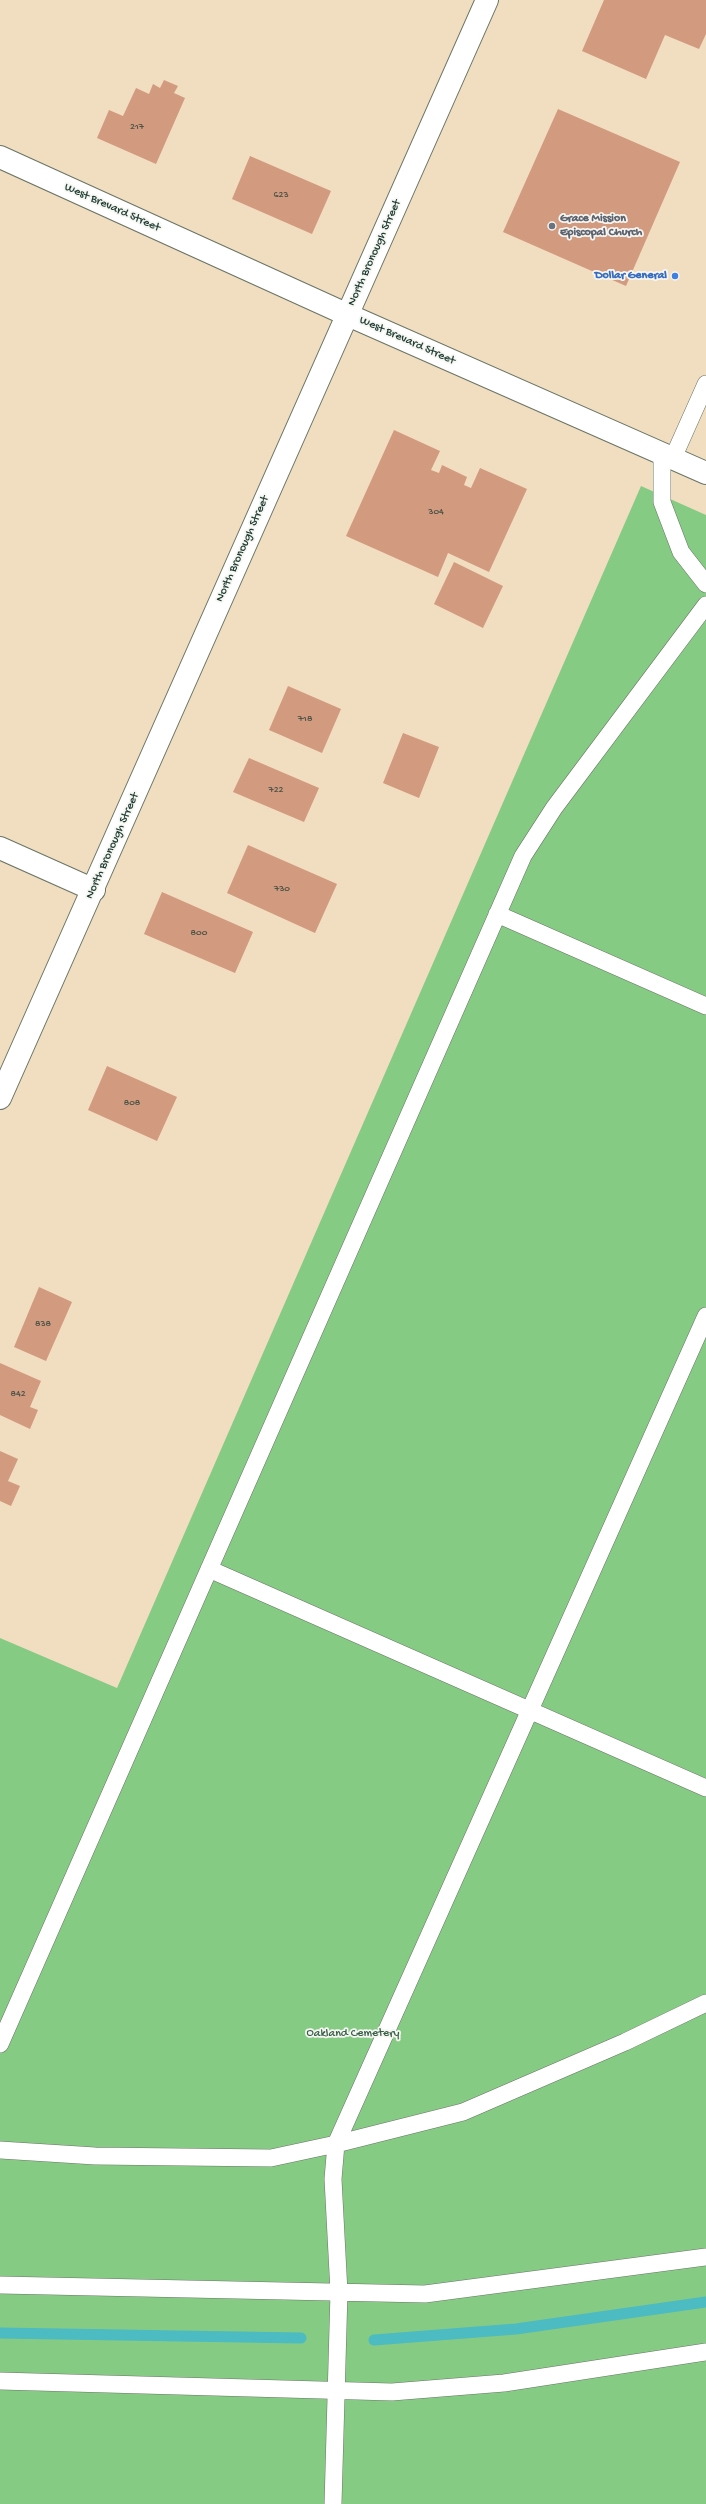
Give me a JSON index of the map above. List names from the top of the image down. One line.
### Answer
{"streets":{"main road":["West Brevard Street","North Bronough Street"]},"crossings":[["West Brevard Street","North Bronough Street"]],"parks":["Oakland Cemetery"],"places":["Grace Mission Episcopal Church","Dollar General"],"house_numbers":["217","623","304","718","722","730","800","808","838","842"]}
